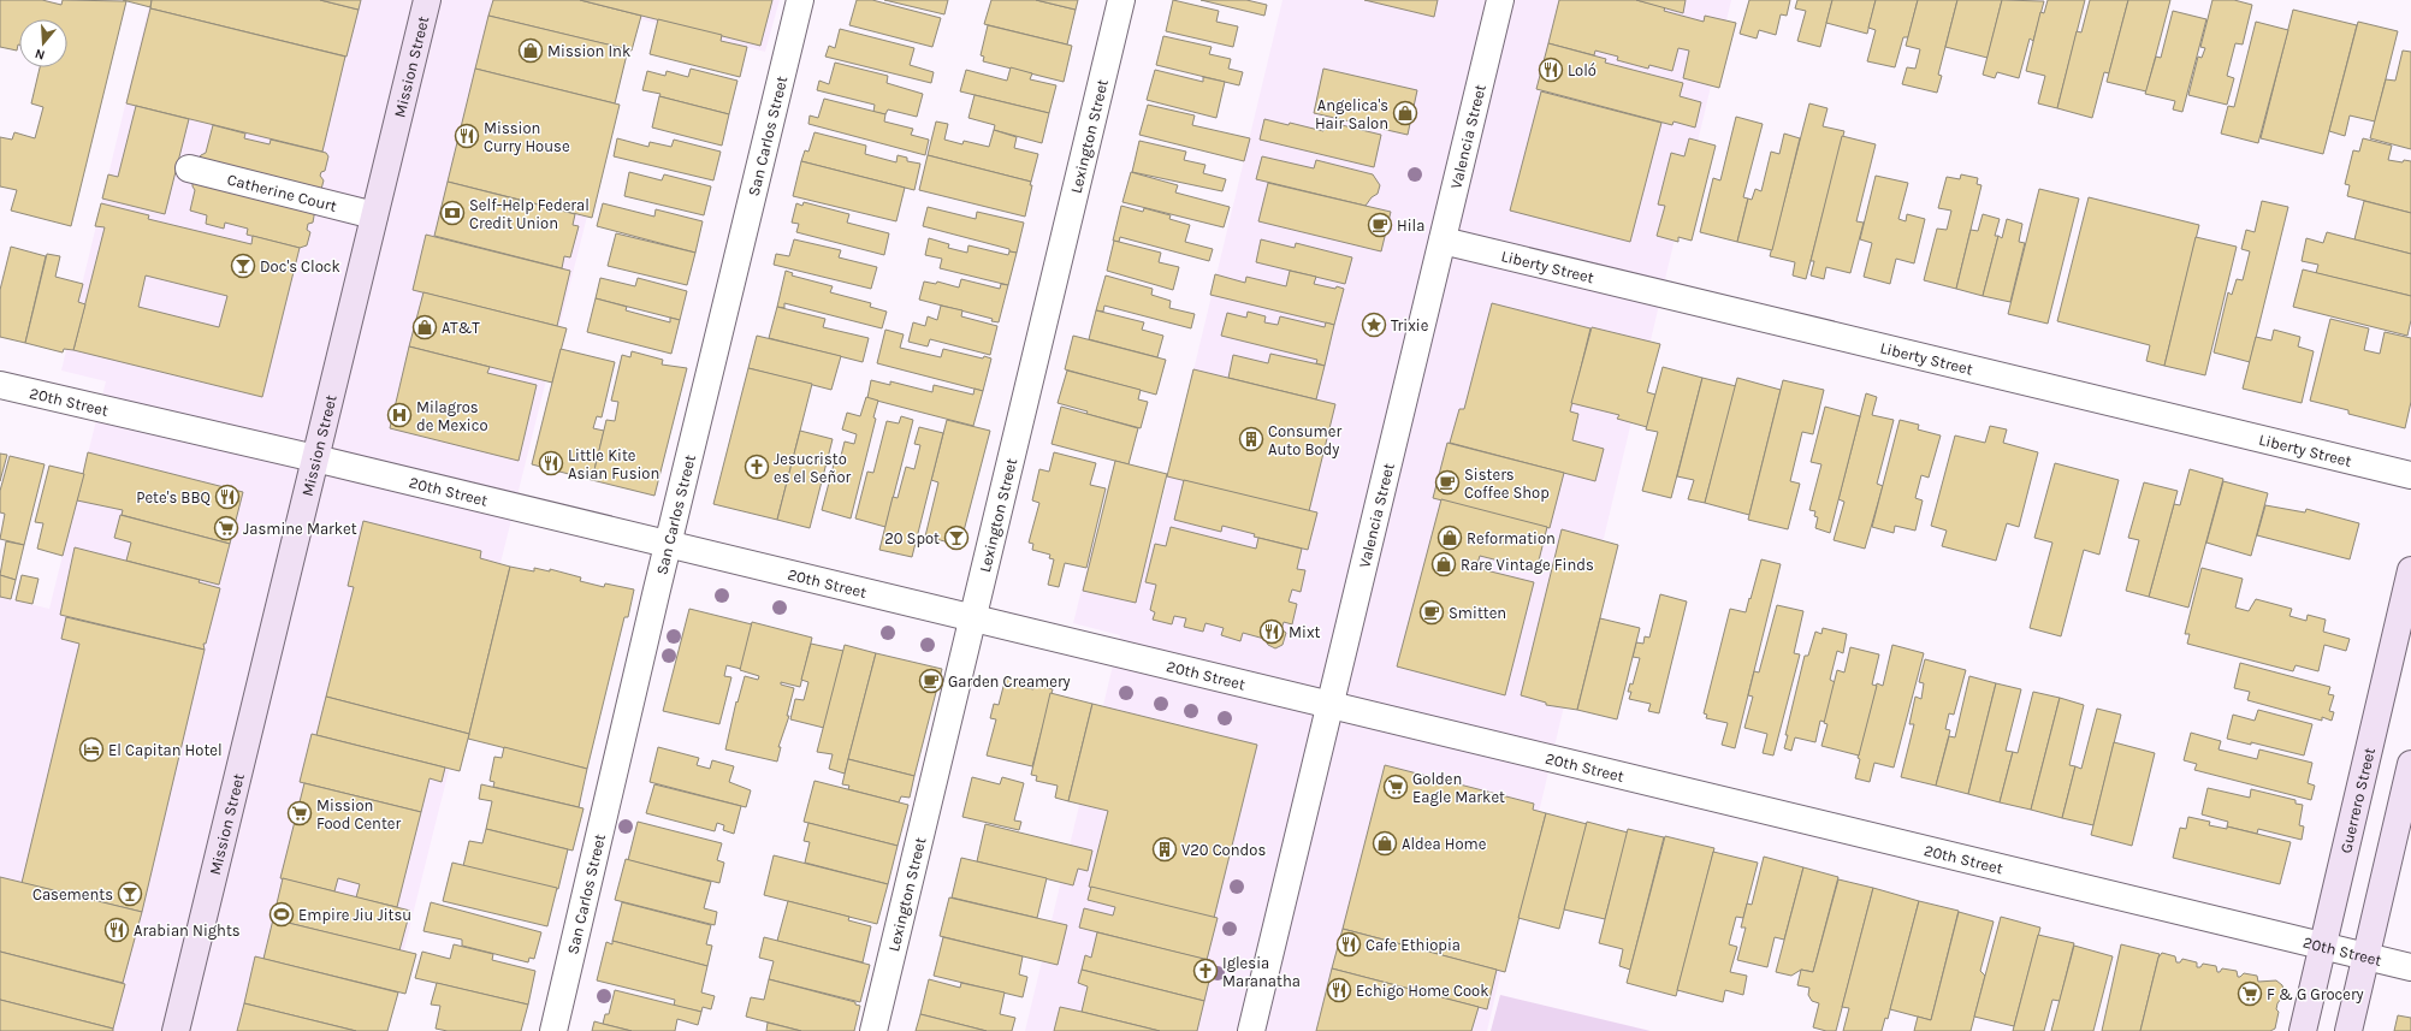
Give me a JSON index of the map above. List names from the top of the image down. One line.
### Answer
{"streets":{"main road":["Mission Street","Guerrero Street"],"street":["San Carlos Street","Lexington Street","Valencia Street","Catherine Court","Liberty Street","20th Street"]},"crossings":[["Mission Street","Catherine Court"],["Mission Street","20th Street"],["San Carlos Street","20th Street"],["Lexington Street","20th Street"],["Valencia Street","Liberty Street"],["Valencia Street","20th Street"],["20th Street","Guerrero Street"]],"places":{"shop":["Mission Ink","Angelica's Hair Salon","AT&T","Reformation","Rare Vintage Finds","Aldea Home"],"restaurant":["Loló","Mission Curry House","Little Kite Asian Fusion","Pete's BBQ","Mixt","Arabian Nights","Cafe Ethiopia","Echigo Home Cook"],"bank":["Self-Help Federal Credit Union"],"cafe":["Hila","Sisters Coffee Shop","Smitten","Garden Creamery"],"bar":["Doc's Clock","20 Spot","Casements"],"place":["Trixie"],"hospital":["Milagros de Mexico"],"building":["Consumer Auto Body","V20 Condos"],"church":["Jesucristo es el Señor","Iglesia Maranatha"],"supermarket":["Jasmine Market","Golden Eagle Market","Mission Food Center","F & G Grocery"],"hotel":["El Capitan Hotel"],"sports":["Empire Jiu Jitsu"]},"north":"bottom"}
